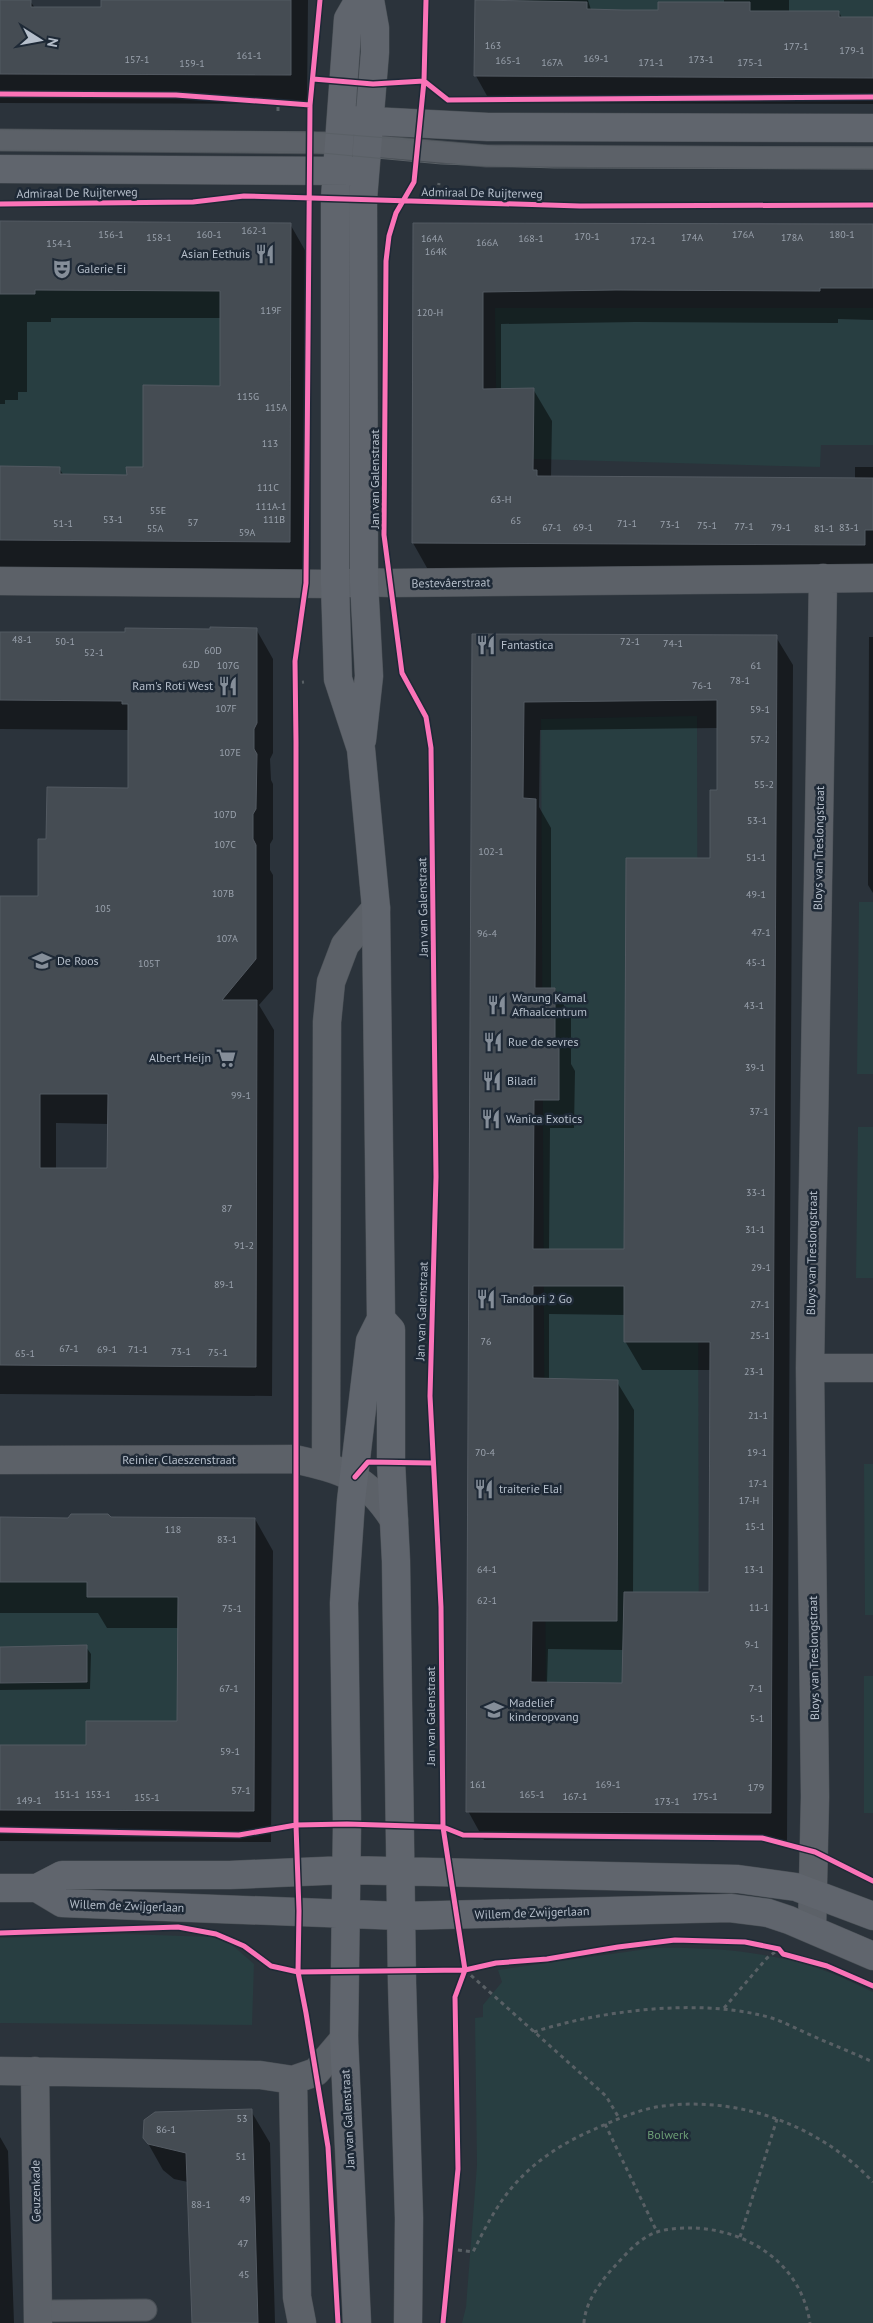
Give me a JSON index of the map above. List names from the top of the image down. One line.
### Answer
{"streets":{"main road":["Admiraal De Ruijterweg","Jan van Galenstraat","Willem de Zwijgerlaan"],"street":["Bestevâerstraat","Bloys van Treslongstraat","Reinier Claeszenstraat","Geuzenkade"]},"crossings":[["Admiraal De Ruijterweg","Jan van Galenstraat"],["Jan van Galenstraat","Bestevâerstraat"],["Jan van Galenstraat","Reinier Claeszenstraat"],["Jan van Galenstraat","Willem de Zwijgerlaan"],["Bestevâerstraat","Bloys van Treslongstraat"],["Bloys van Treslongstraat","Willem de Zwijgerlaan"]],"parks":["Bolwerk"],"places":{"restaurant":["Asian Eethuis","Fantastica","Ram's Roti West","Warung Kamal Afhaalcentrum","Rue de sevres","Biladi","Wanica Exotics","Tandoori 2 Go","traiterie Ela!"],"theatre":["Galerie Ei"],"school or university":["De Roos","Madelief kinderopvang"],"supermarket":["Albert Heijn"]},"house_numbers":["163","177-1","179-1","161-1","169-1","157-1","173-1","165-1","167A","171-1","175-1","159-1","162-1","156-1","160-1","176A","180-1","170-1","158-1","174A","178A","164A","168-1","172-1","166A","154-1","164K","119F","120-H","115G","115A","113","111C","63-H","111A-1","55E","53-1","111B","65","57","51-1","71-1","73-1","75-1","77-1","67-1","69-1","79-1","83-1","55A","81-1","59A","48-1","50-1","72-1","74-1","60D","52-1","62D","107G","61","78-1","76-1","107F","59-1","57-2","107E","55-2","107D","53-1","107C","102-1","51-1","107B","49-1","105","47-1","96-4","107A","45-1","105T","43-1","39-1","99-1","37-1","33-1","87","31-1","91-2","29-1","89-1","27-1","25-1","76","67-1","69-1","71-1","73-1","75-1","65-1","23-1","21-1","70-4","19-1","17-1","17-H","15-1","118","83-1","64-1","13-1","62-1","11-1","75-1","9-1","67-1","7-1","5-1","59-1","161","169-1","179","57-1","151-1","153-1","165-1","167-1","175-1","155-1","149-1","173-1","53","86-1","51","49","88-1","47","45"],"north":"right"}
